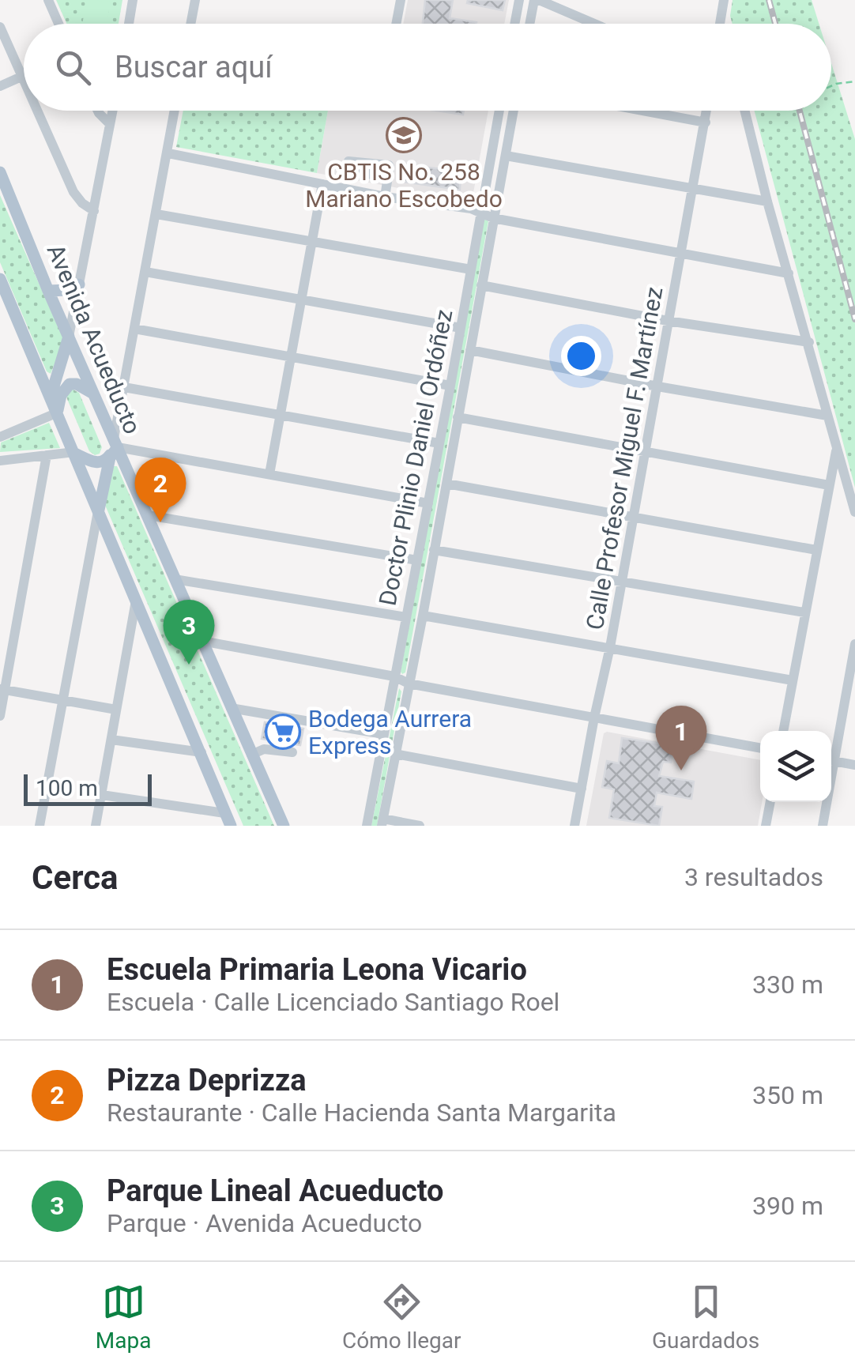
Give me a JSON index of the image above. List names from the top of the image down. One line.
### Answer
{"streets":{"main road":["Avenida Acueducto"],"street":["Doctor Plinio Daniel Ordóñez","Calle Profesor Miguel F. Martínez"]},"places":{"school or university":["CBTIS No. 258 Mariano Escobedo"],"supermarket":["Bodega Aurrera Express"]},"scale_bar":"100 m","page":{"search":"Buscar aquí","pins":["2","3","1"],"scale":"100 m","heading":["Cerca","3 resultados"],"list":[{"mark":"1","name":"Escuela Primaria Leona Vicario","note":"Escuela · Calle Licenciado Santiago Roel","value":"330 m"},{"mark":"2","name":"Pizza Deprizza","note":"Restaurante · Calle Hacienda Santa Margarita","value":"350 m"},{"mark":"3","name":"Parque Lineal Acueducto","note":"Parque · Avenida Acueducto","value":"390 m"}],"nav":["Mapa","Cómo llegar","Guardados"]}}
